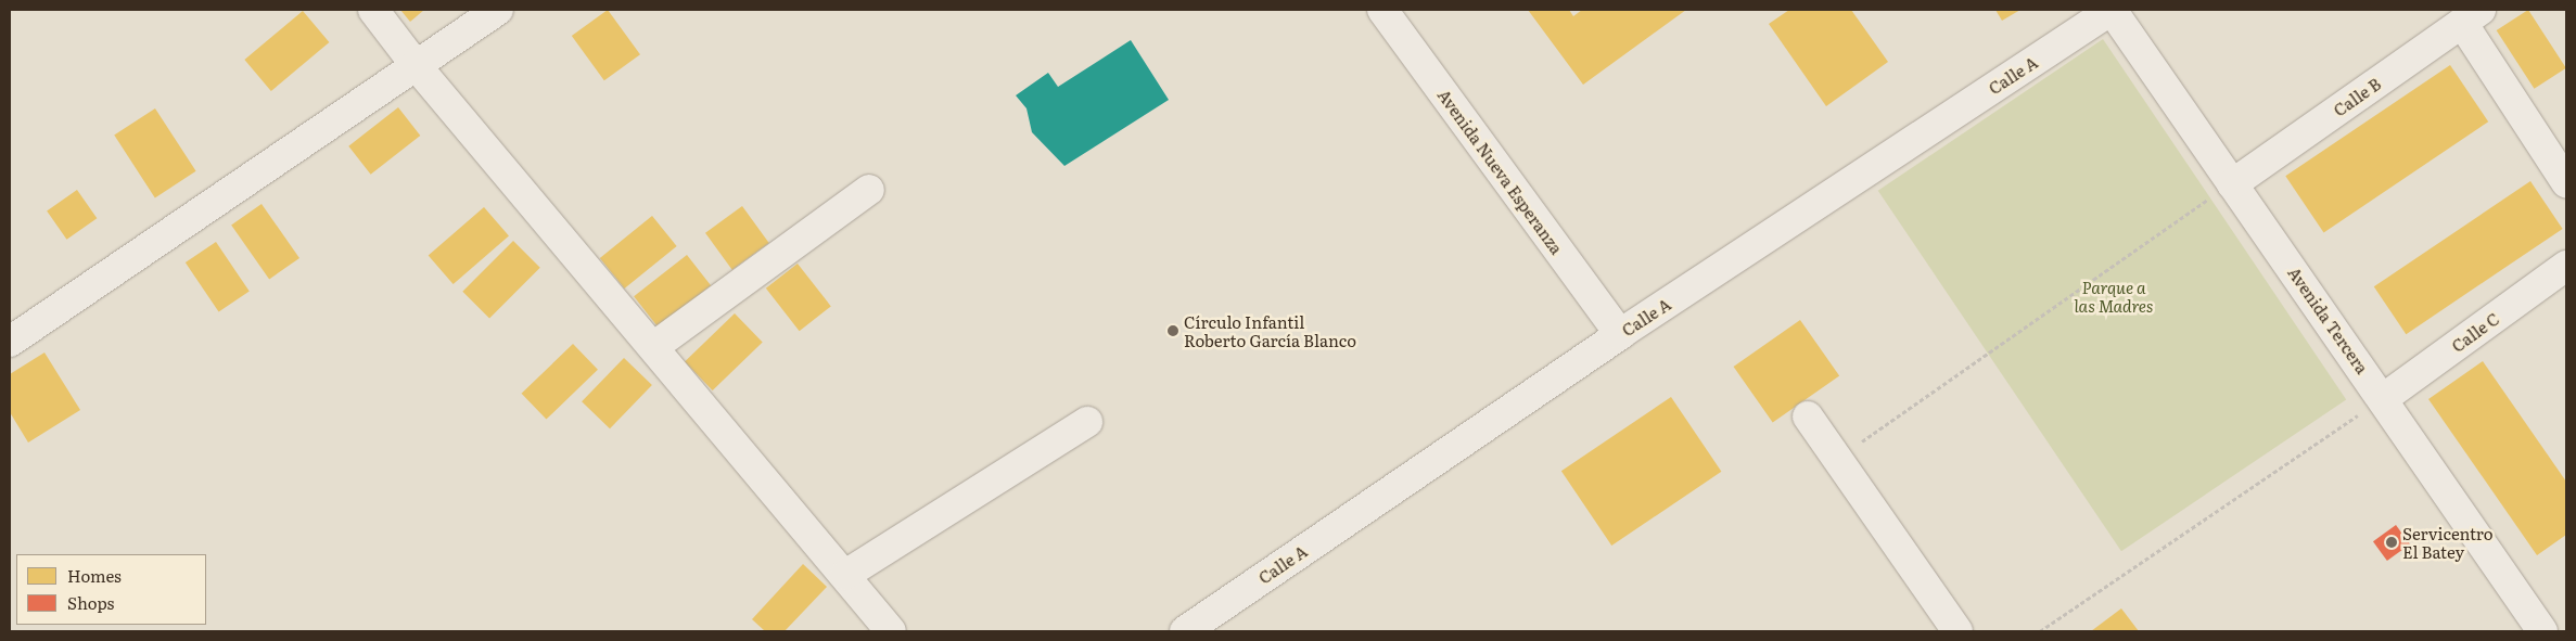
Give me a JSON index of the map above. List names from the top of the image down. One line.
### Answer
{"streets":{"street":["Calle A","Calle B","Avenida Nueva Esperanza","Avenida Tercera","Calle C"]},"crossings":[["Calle A","Avenida Nueva Esperanza"],["Calle A","Avenida Tercera"],["Calle B","Avenida Tercera"],["Avenida Tercera","Calle C"]],"parks":["Parque a las Madres"],"places":["Círculo Infantil Roberto García Blanco","Servicentro El Batey"],"legend":["Homes","Shops"]}
